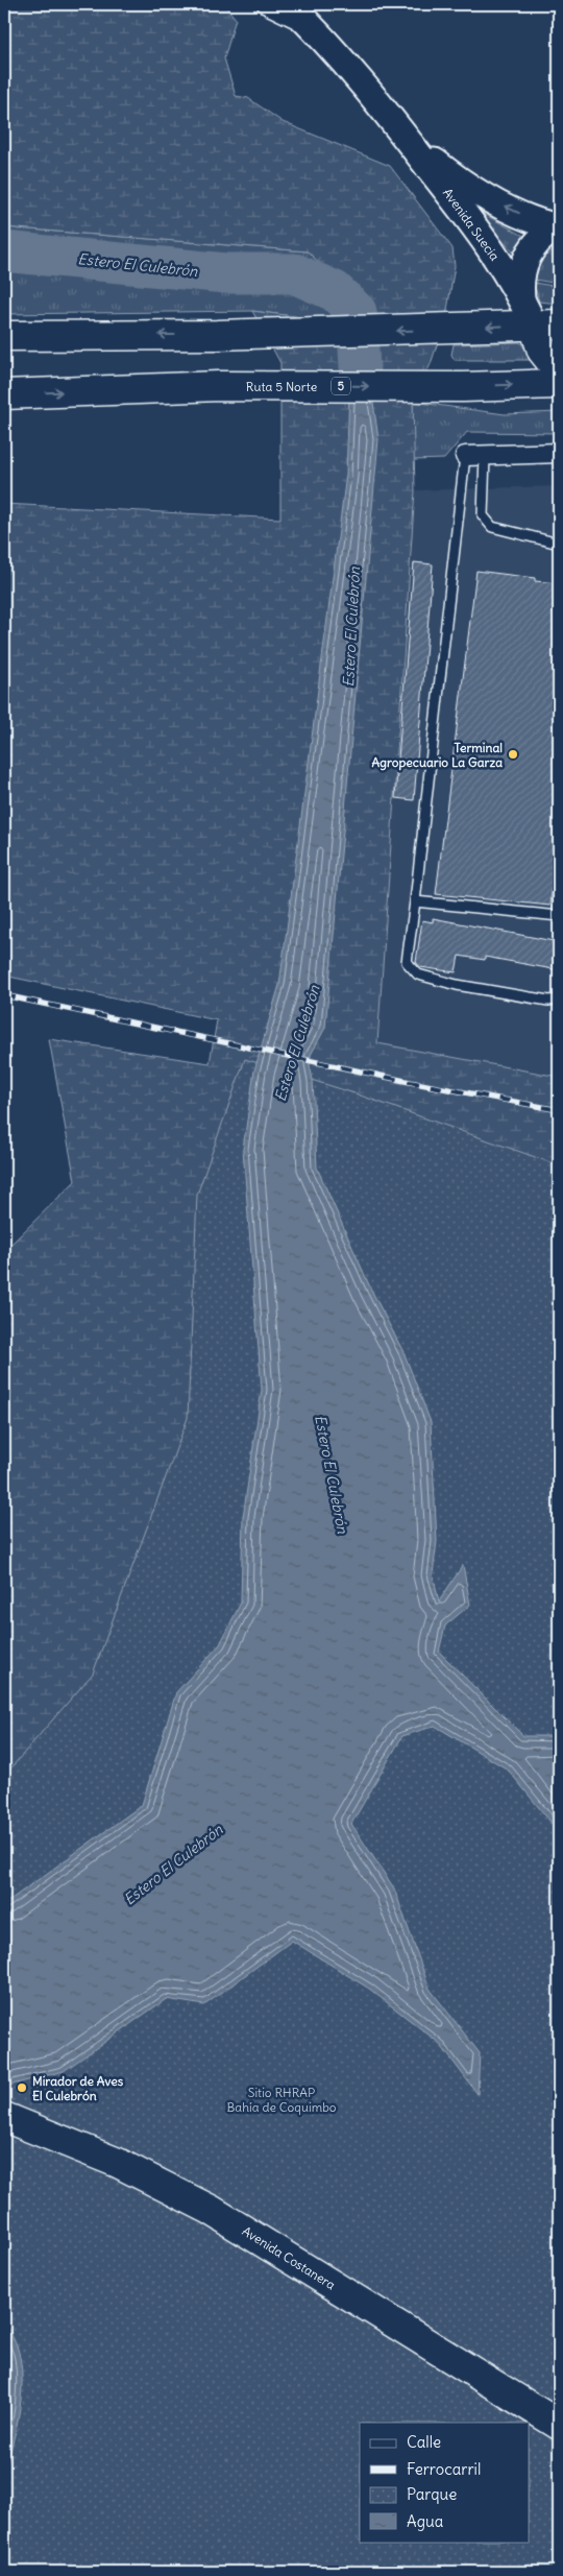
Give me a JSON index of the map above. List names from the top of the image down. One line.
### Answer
{"streets":{"main road":["Avenida Suecia","Ruta 5 Norte","5","Avenida Costanera"]},"water":["Estero El Culebrón"],"parks":["Sitio RHRAP Bahía de Coquimbo"],"places":["Terminal Agropecuario La Garza","Mirador de Aves El Culebrón"],"legend":["Calle","Ferrocarril","Parque","Agua"]}
